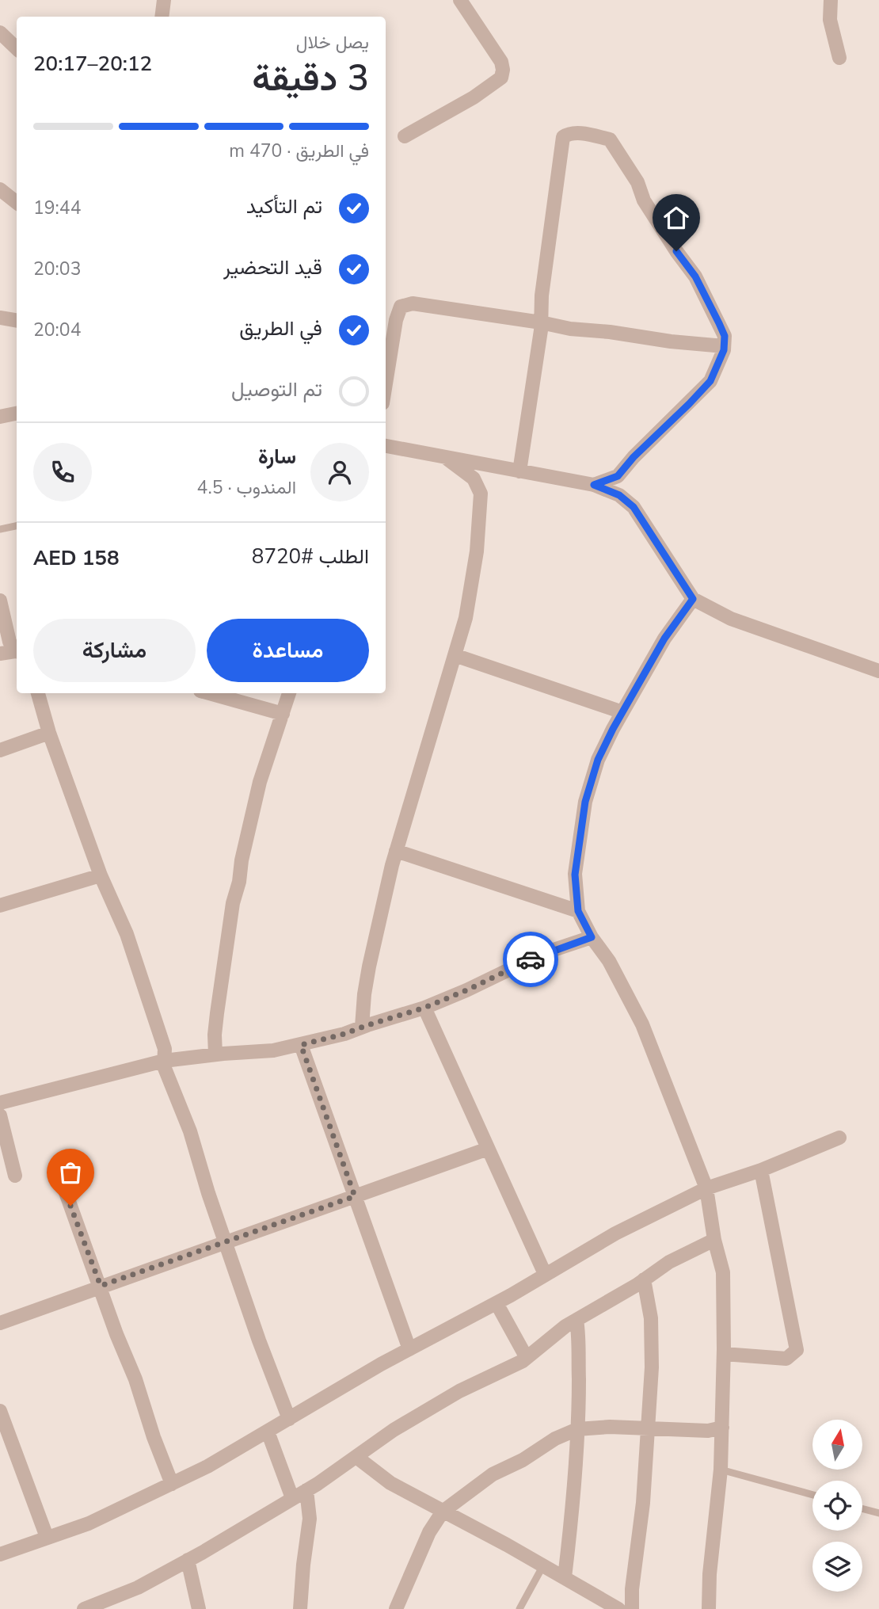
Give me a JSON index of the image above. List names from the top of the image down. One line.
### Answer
{"north":"top","page":{"heading":["3 دقيقة","يصل خلال","20:12–20:17"],"panel":["سارة","المندوب · 4.5","الطلب #8720","AED 158"],"bar":"في الطريق · 470 m","list":[["تم التأكيد","19:44"],["قيد التحضير","20:03"],["في الطريق","20:04"],"تم التوصيل"],"buttons":["مساعدة","مشاركة"]}}
